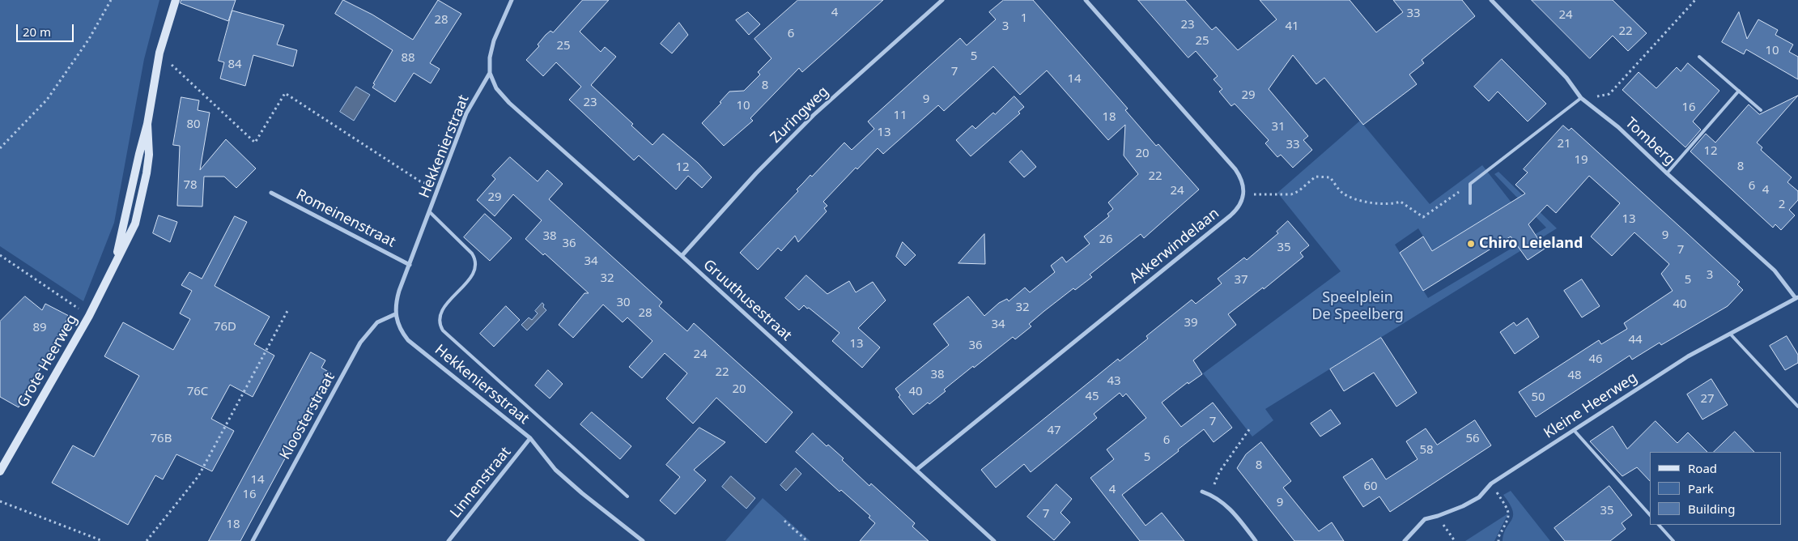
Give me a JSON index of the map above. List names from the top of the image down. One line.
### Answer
{"streets":{"street":["Zuringweg","Tomberg","Hekkenierstraat","Romeinenstraat","Akkerwindelaan","Gruuthusestraat","Grote Heerweg","Hekkeniersstraat","Kleine Heerweg","Kloosterstraat","Linnenstraat"]},"crossings":[["Zuringweg","Gruuthusestraat"],["Tomberg","Kleine Heerweg"],["Hekkenierstraat","Gruuthusestraat"],["Hekkenierstraat","Hekkeniersstraat"],["Romeinenstraat","Hekkeniersstraat"],["Akkerwindelaan","Gruuthusestraat"],["Hekkeniersstraat","Kloosterstraat"],["Hekkeniersstraat","Linnenstraat"]],"parks":["Speelplein De Speelberg"],"places":["Chiro Leieland"],"house_numbers":["4","33","24","1","28","23","3","41","22","6","25","25","10","5","88","84","7","14","8","29","9","23","10","16","11","18","80","31","13","21","33","12","20","19","8","12","22","78","6","4","24","29","2","13","9","38","26","36","35","7","34","3","32","37","5","30","40","32","28","39","34","76D","89","44","13","36","24","46","22","38","48","43","20","76C","40","45","50","27","7","47","76B","56","6","58","5","8","14","60","4","16","9","35","7","18"],"legend":["Road","Park","Building"],"scale_bar":"20 m"}
